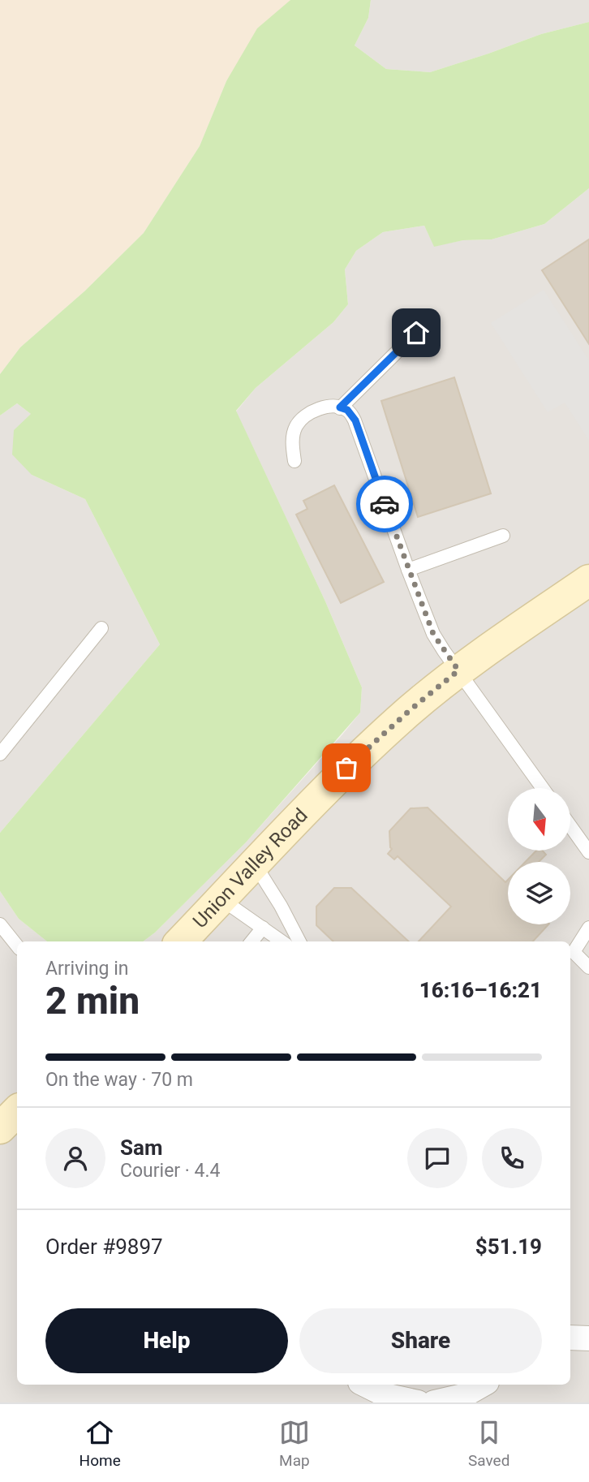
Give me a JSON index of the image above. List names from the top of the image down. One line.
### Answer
{"streets":{"street":["Union Valley Road"]},"north":"bottom","page":{"heading":["2 min","Arriving in","16:16–16:21"],"panel":["Sam","Courier · 4.4","Order #9897","$51.19"],"bar":"On the way · 70 m","buttons":["Help","Share"],"tabs":["Home","Map","Saved"]}}
